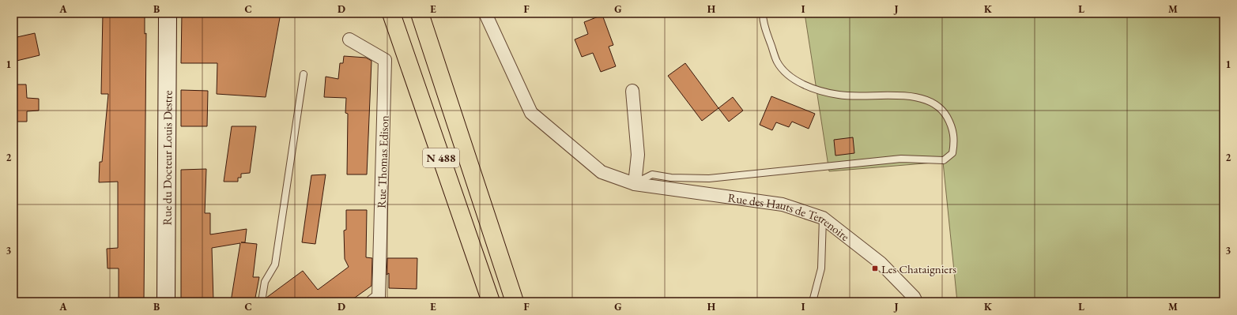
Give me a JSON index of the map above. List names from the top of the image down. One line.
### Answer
{"streets":{"highway":["N 488"],"street":["Rue du Docteur Louis Destre","Rue Thomas Edison","Rue des Hauts de Terrenoire"]},"places":{"transit":["Les Chataigniers"]},"grid":{"columns":["A","B","C","D","E","F","G","H","I","J","K","L","M"],"rows":["1","2","3"]}}
